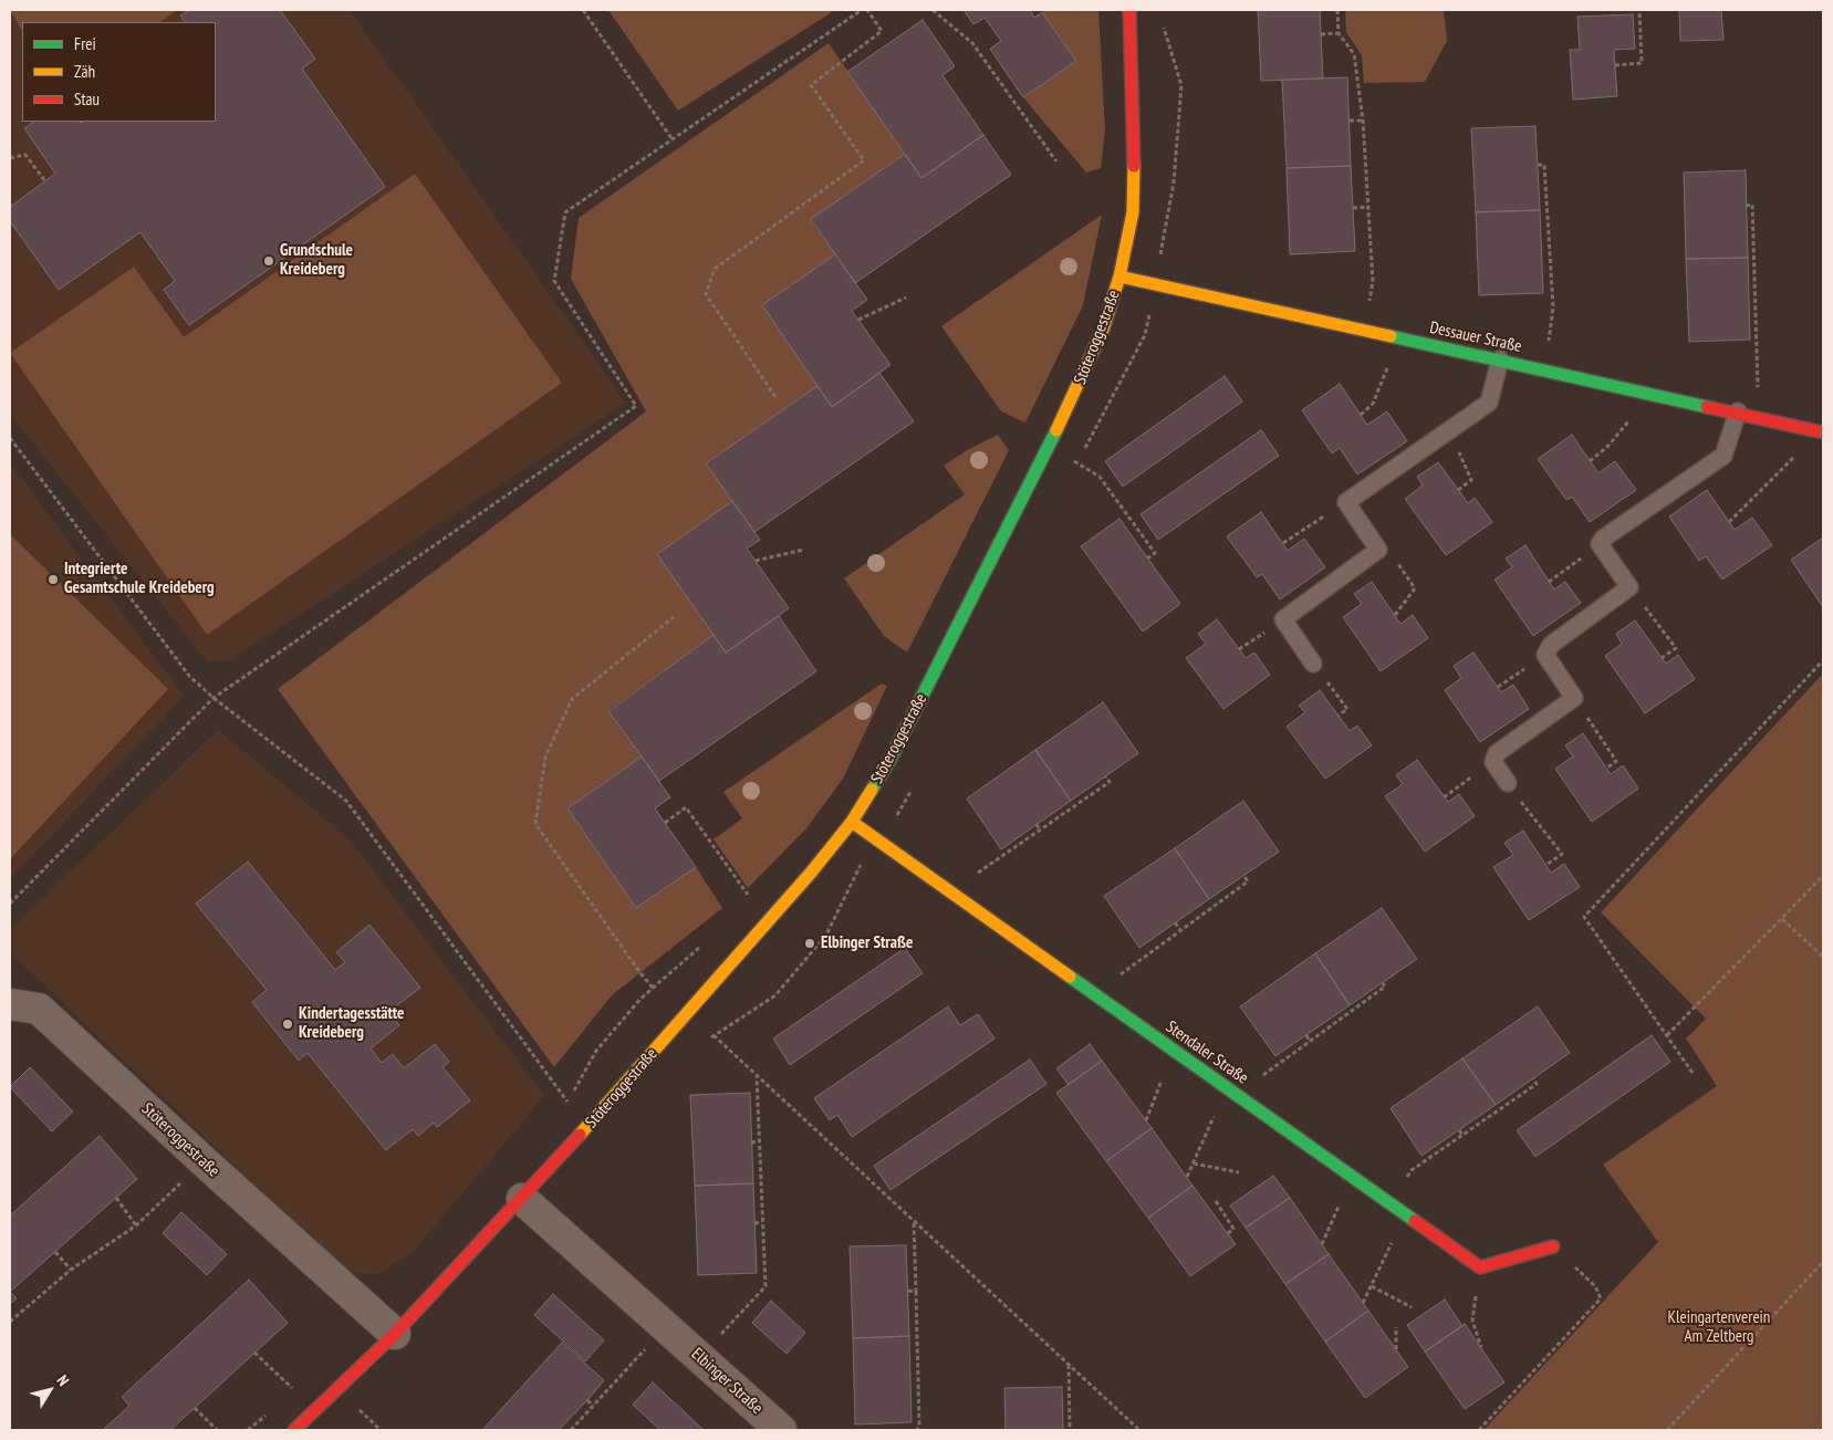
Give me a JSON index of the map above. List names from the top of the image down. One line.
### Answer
{"streets":{"street":["Stöteroggestraße","Dessauer Straße","Stendaler Straße","Elbinger Straße"]},"crossings":[["Stöteroggestraße","Dessauer Straße"],["Stöteroggestraße","Stendaler Straße"],["Stöteroggestraße","Elbinger Straße"]],"parks":["Kleingartenverein Am Zeltberg"],"places":["Grundschule Kreideberg","Integrierte Gesamtschule Kreideberg","Elbinger Straße","Kindertagesstätte Kreideberg"],"legend":["Frei","Zäh","Stau"],"north":"top right"}
